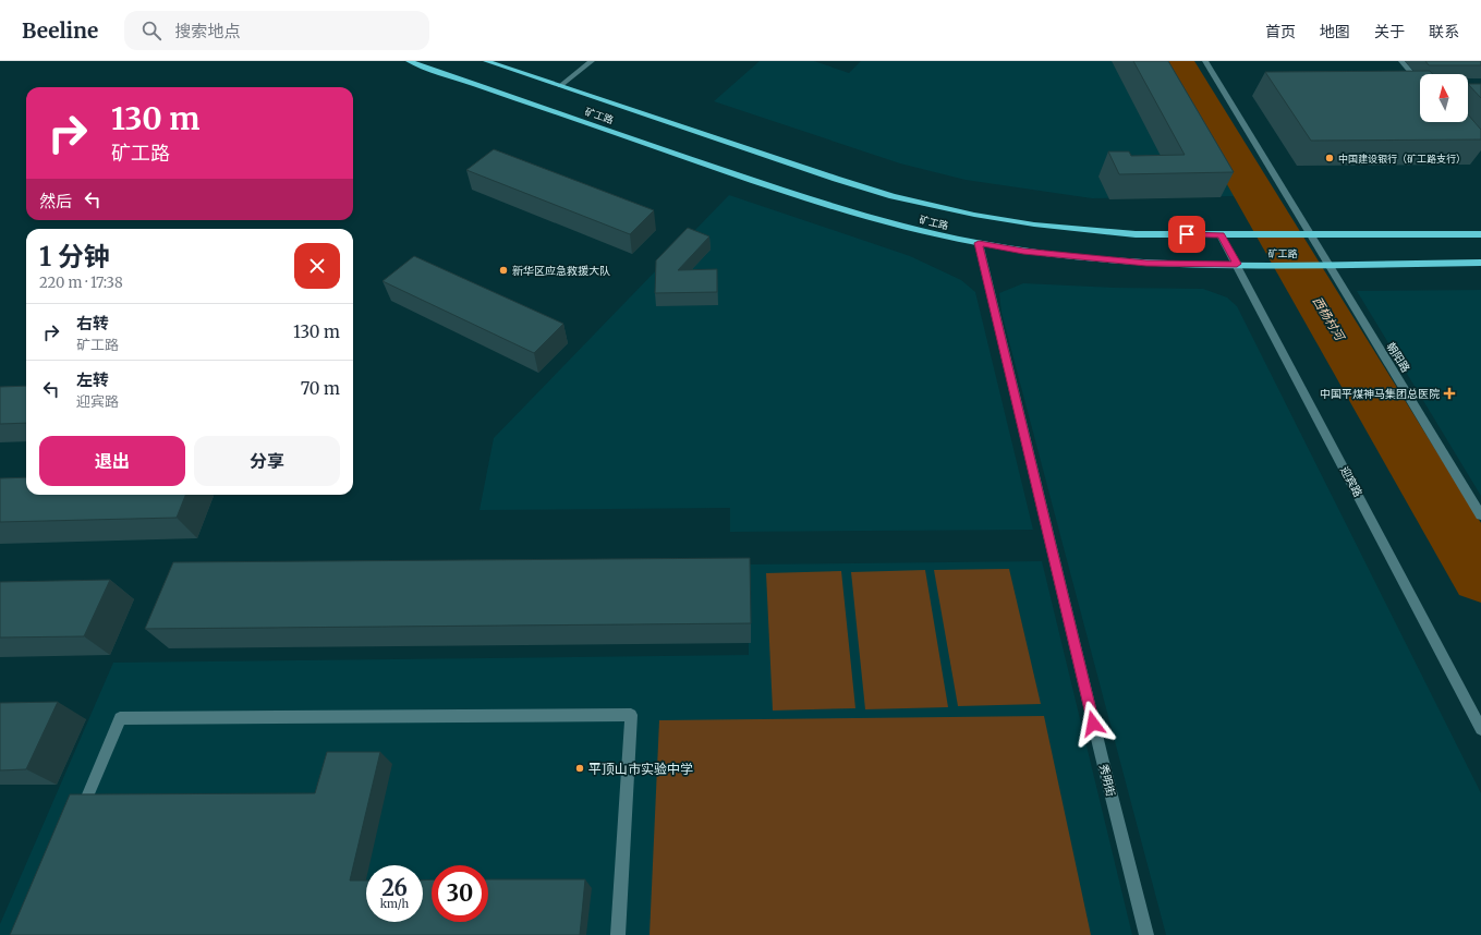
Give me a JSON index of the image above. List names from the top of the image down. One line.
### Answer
{"streets":{"main road":["矿工路"],"street":["朝阳路","迎宾路","秀明街"]},"crossings":[["矿工路","朝阳路"],["矿工路","迎宾路"],["矿工路","秀明街"]],"water":["西杨村河"],"places":{"other":["中国建设银行（矿工路支行）","新华区应急救援大队","平顶山市实验中学"],"health":["中国平煤神马集团总医院"]},"north":"top","page":{"header":"Beeline","search":"搜索地点","nav":["首页","地图","关于","联系"],"turn":["130 m","矿工路"],"then":"然后","heading":["1 分钟","220 m · 17:38"],"list":[{"name":"右转","note":"矿工路","value":"130 m"},{"name":"左转","note":"迎宾路","value":"70 m"}],"buttons":["退出","分享"],"speed":"26 km/h","limit":"30"}}
